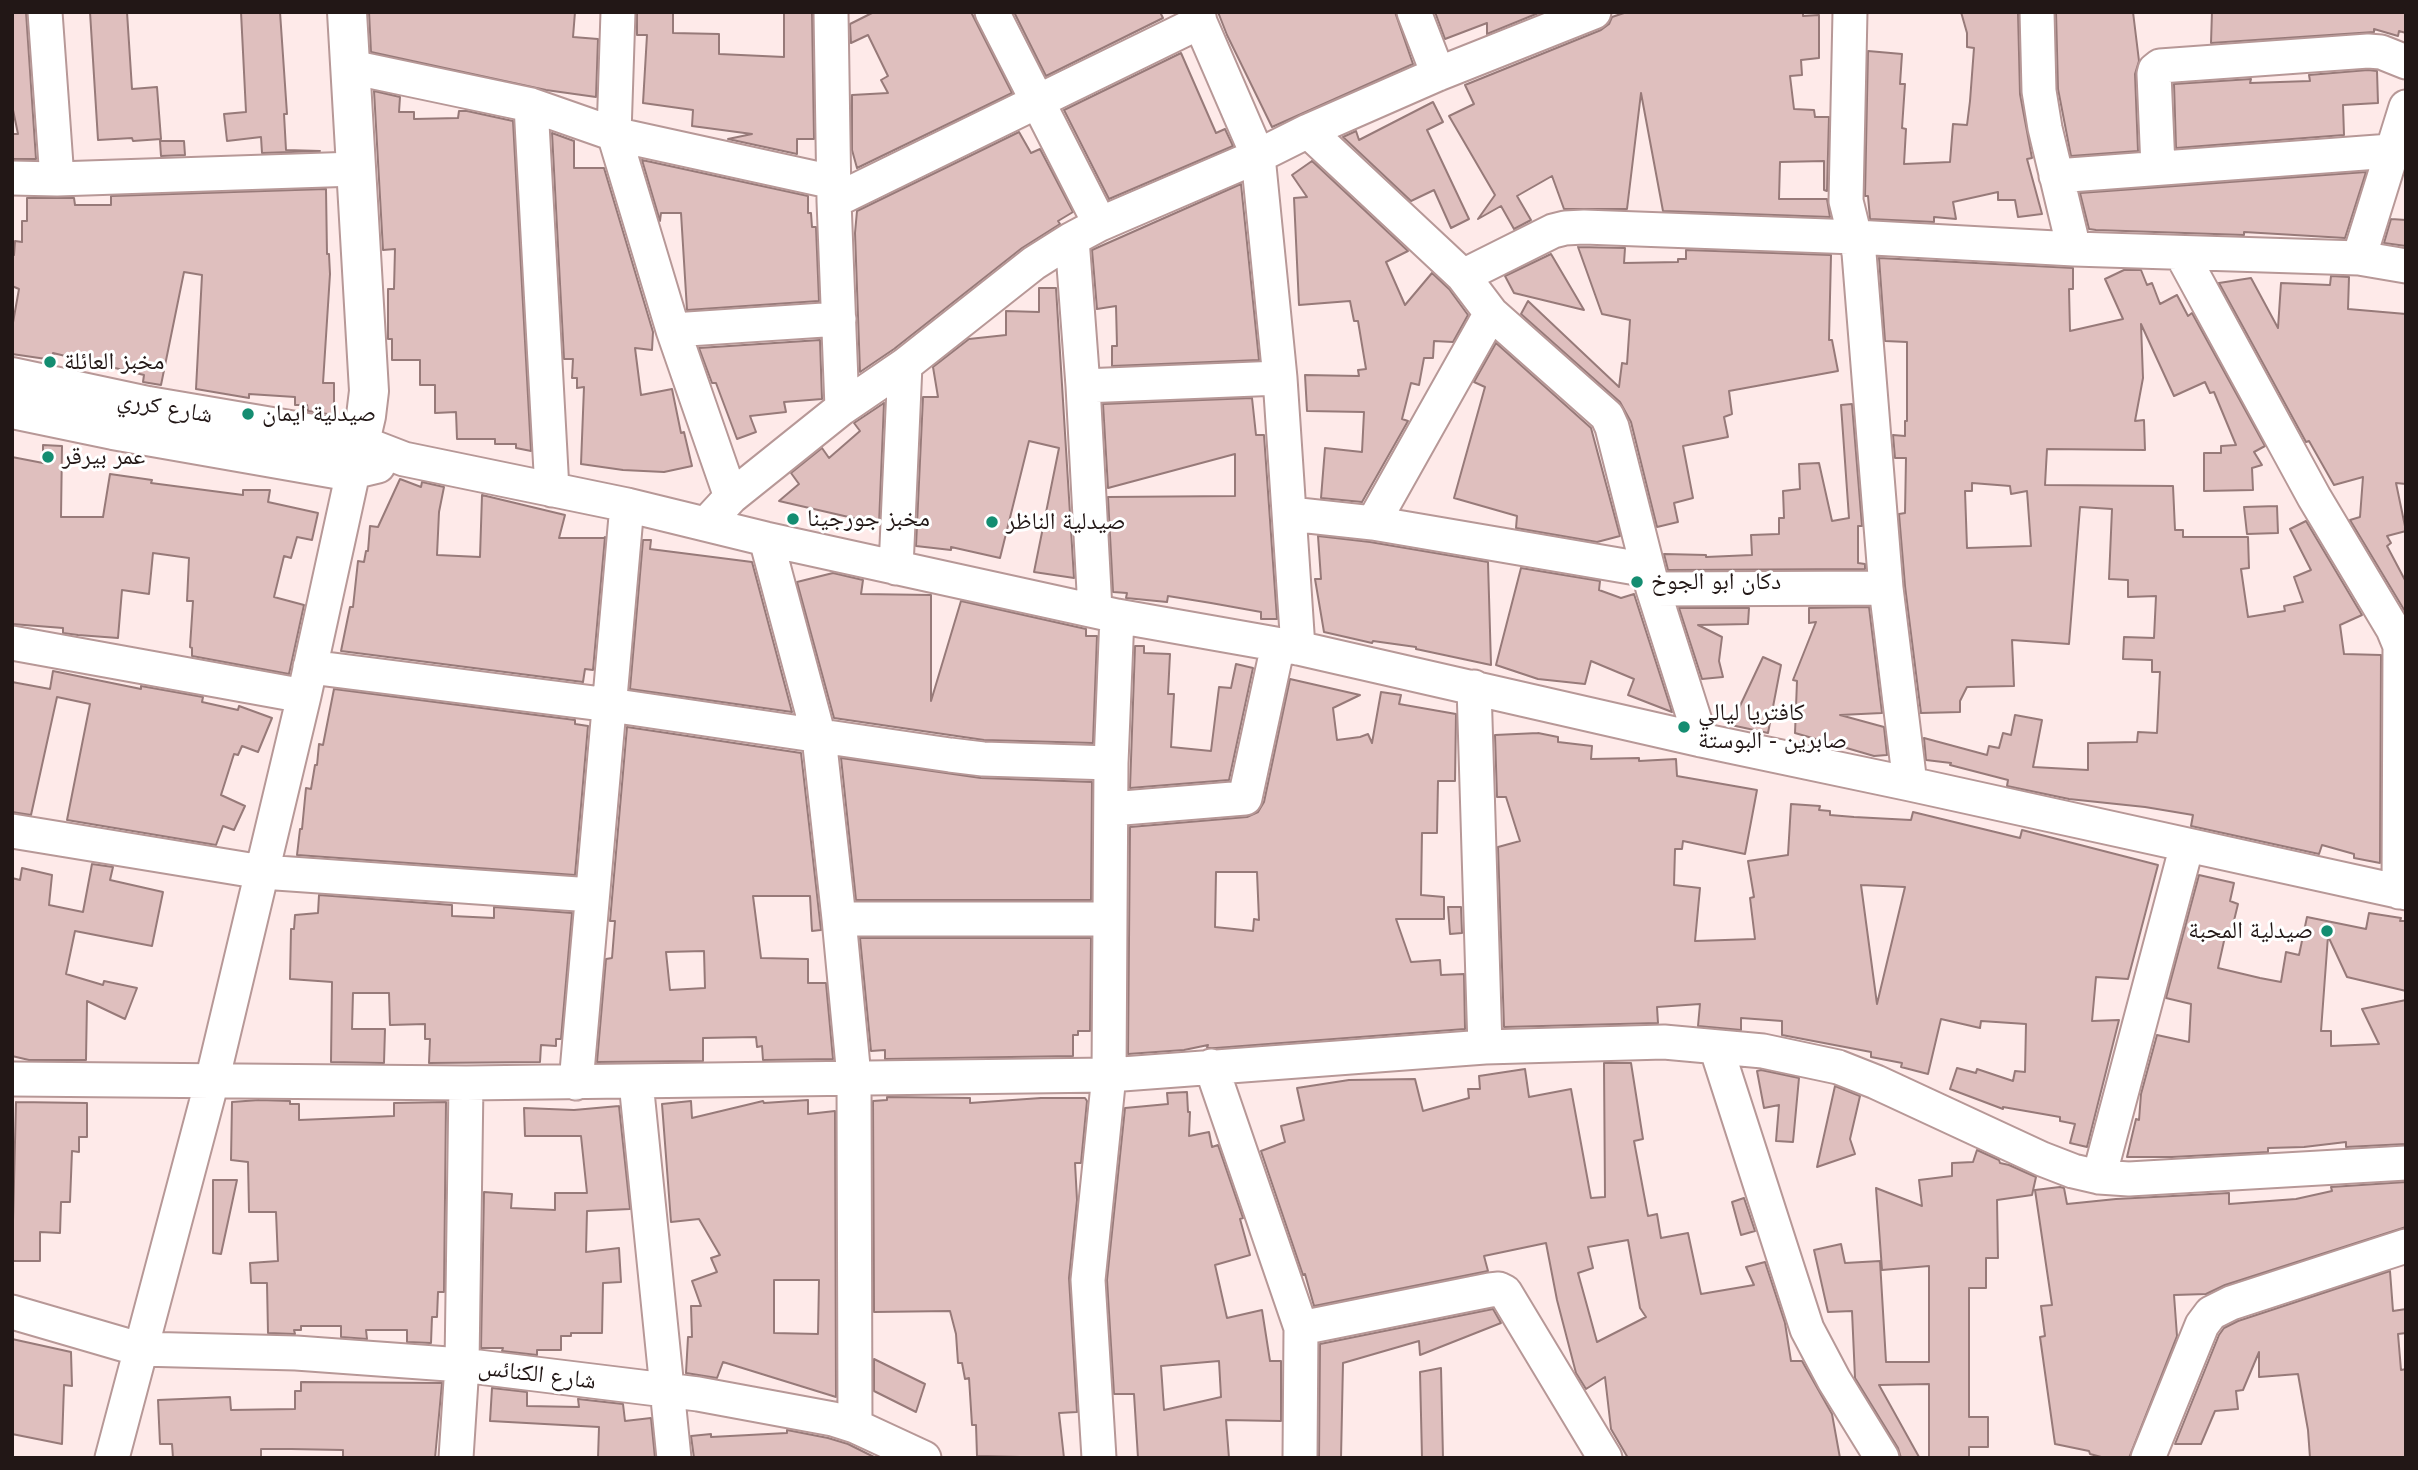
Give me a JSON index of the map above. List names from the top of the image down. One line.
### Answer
{"streets":{"main road":["شارع كرري"],"street":["شارع الكنائس"]},"places":["مخبز العائلة","صيدلية ايمان","عمر بيرقر","مخبز جورجينا","صيدلية الناظر","دكان ابو الجوخ","كافتريا ليالي صابرين - البوستة","صيدلية المحبة"]}
